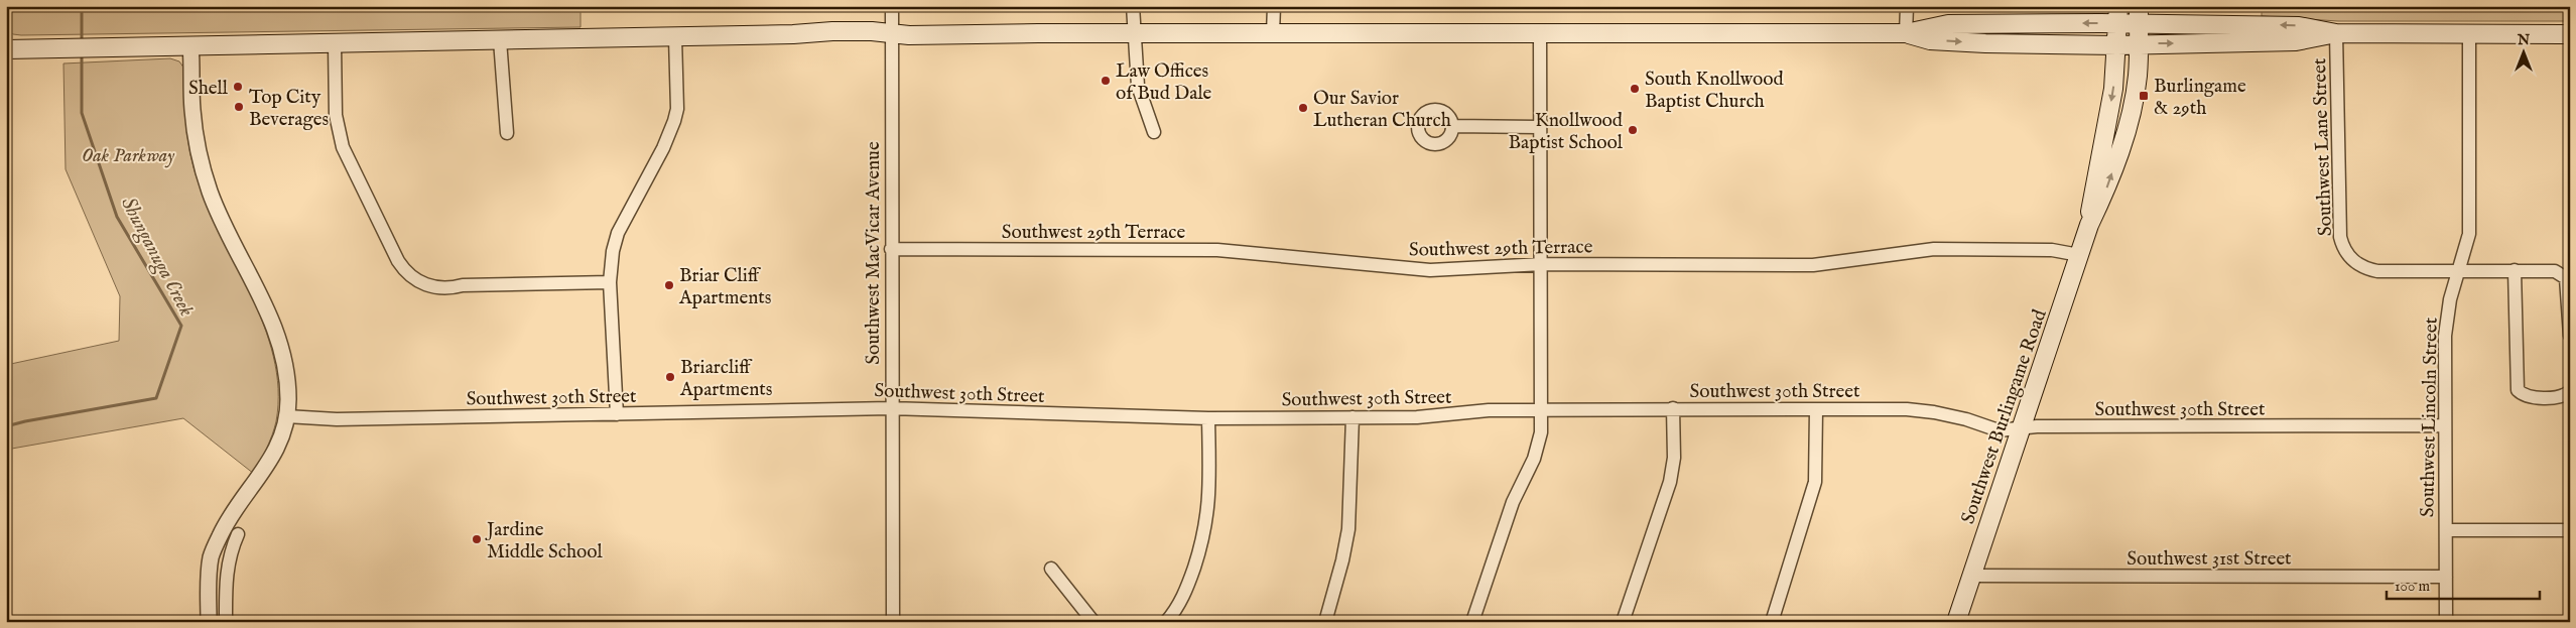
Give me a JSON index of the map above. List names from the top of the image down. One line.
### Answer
{"streets":{"main road":["Southwest Burlingame Road"],"street":["Southwest Lane Street","Southwest 29th Terrace","Southwest MacVicar Avenue","Southwest 30th Street","Southwest Lincoln Street","Southwest 31st Street"]},"crossings":[["Southwest Lane Street","Southwest Lincoln Street"],["Southwest 29th Terrace","Southwest MacVicar Avenue"],["Southwest 29th Terrace","Southwest Burlingame Road"],["Southwest MacVicar Avenue","Southwest 30th Street"],["Southwest 30th Street","Southwest Burlingame Road"],["Southwest 30th Street","Southwest Lincoln Street"],["Southwest Burlingame Road","Southwest 31st Street"],["Southwest Lincoln Street","Southwest 31st Street"]],"water":["Shunganuga Creek"],"parks":["Oak Parkway"],"places":{"other":["Law Offices of Bud Dale","Shell","South Knollwood Baptist Church","Top City Beverages","Our Savior Lutheran Church","Knollwood Baptist School","Briar Cliff Apartments","Briarcliff Apartments","Jardine Middle School"],"transit":["Burlingame & 29th"]},"scale_bar":"100 m","north":"top"}
